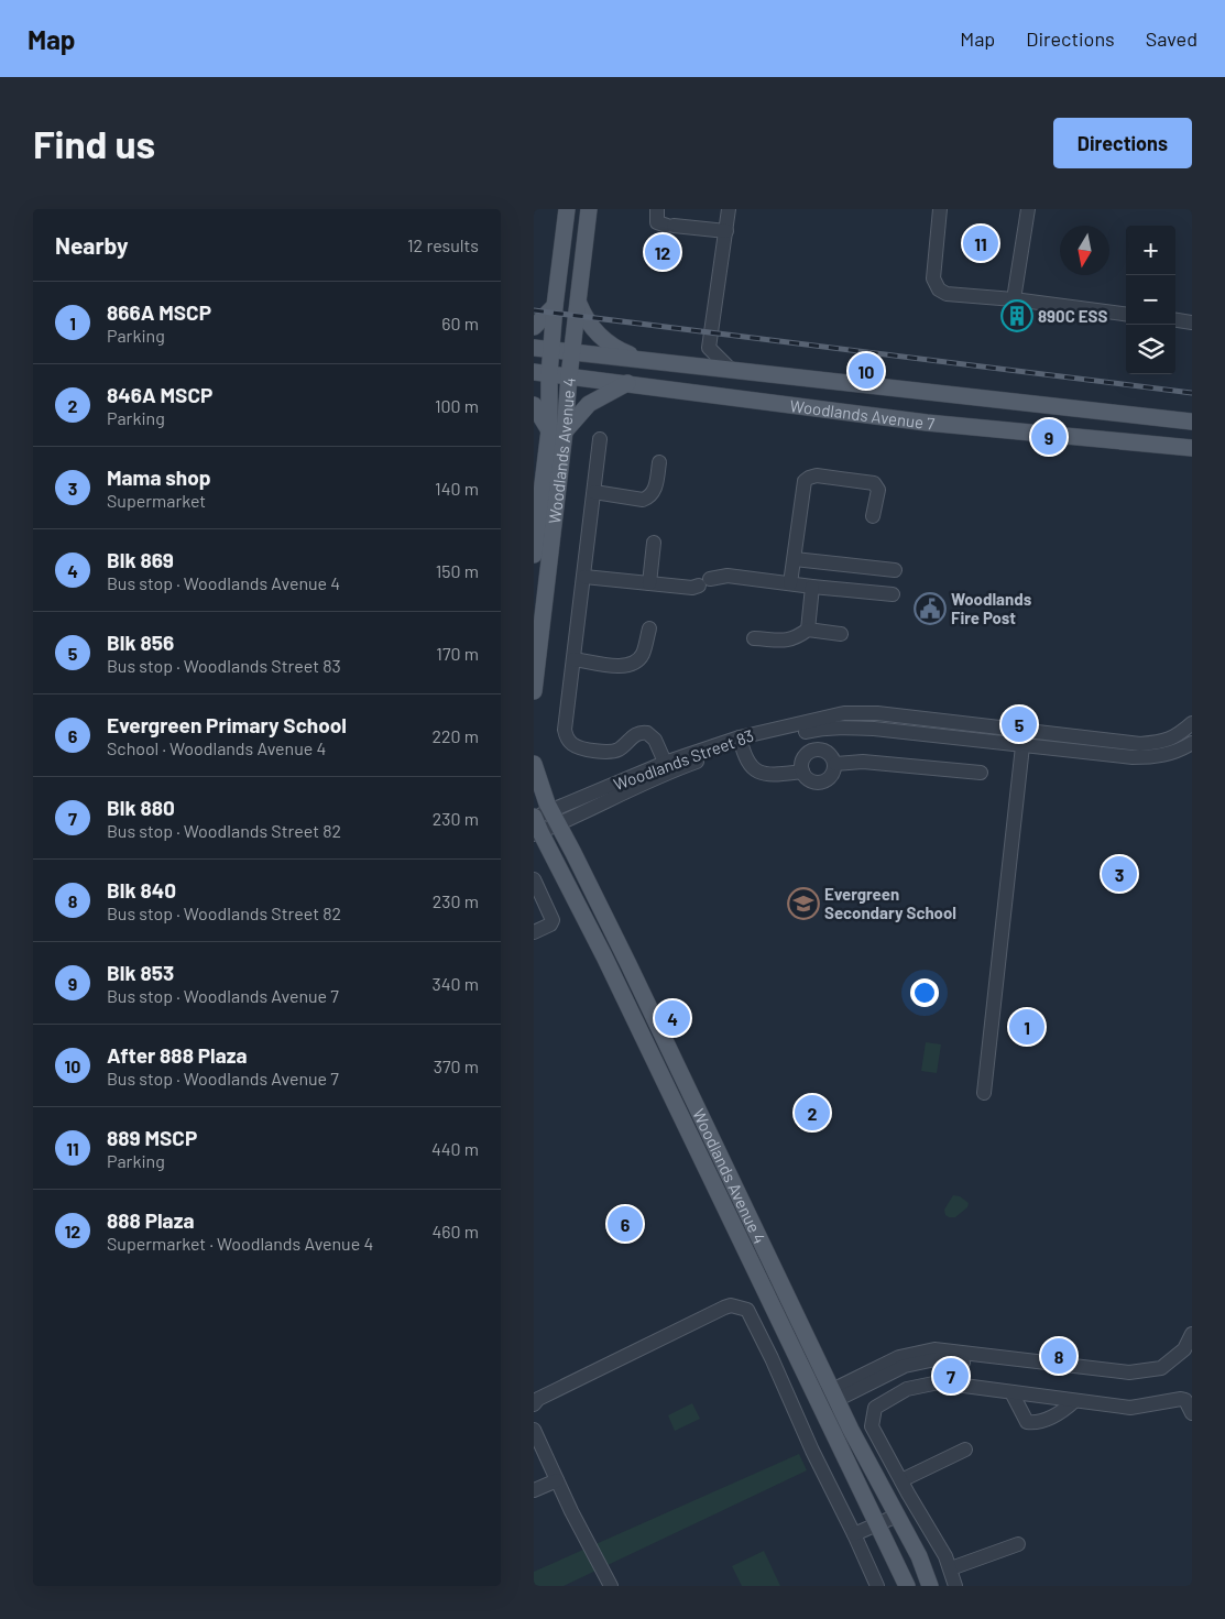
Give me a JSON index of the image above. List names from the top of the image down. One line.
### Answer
{"streets":{"main road":["Woodlands Avenue 7","Woodlands Avenue 4"],"street":["Woodlands Street 83"]},"crossings":[["Woodlands Avenue 7","Woodlands Avenue 4"],["Woodlands Avenue 4","Woodlands Street 83"]],"places":{"building":["890C ESS"],"public building":["Woodlands Fire Post"],"school or university":["Evergreen Secondary School"]},"north":"bottom","page":{"header":"Map","nav":["Map","Directions","Saved"],"buttons":"Directions","title":"Find us","heading":["Nearby","12 results"],"pins":["11","12","10","9","5","3","4","1","2","6","8","7"],"map_buttons":["+","−"],"list":[{"mark":"1","name":"866A MSCP","note":"Parking","value":"60 m"},{"mark":"2","name":"846A MSCP","note":"Parking","value":"100 m"},{"mark":"3","name":"Mama shop","note":"Supermarket","value":"140 m"},{"mark":"4","name":"Blk 869","note":"Bus stop · Woodlands Avenue 4","value":"150 m"},{"mark":"5","name":"Blk 856","note":"Bus stop · Woodlands Street 83","value":"170 m"},{"mark":"6","name":"Evergreen Primary School","note":"School · Woodlands Avenue 4","value":"220 m"},{"mark":"7","name":"Blk 880","note":"Bus stop · Woodlands Street 82","value":"230 m"},{"mark":"8","name":"Blk 840","note":"Bus stop · Woodlands Street 82","value":"230 m"},{"mark":"9","name":"Blk 853","note":"Bus stop · Woodlands Avenue 7","value":"340 m"},{"mark":"10","name":"After 888 Plaza","note":"Bus stop · Woodlands Avenue 7","value":"370 m"},{"mark":"11","name":"889 MSCP","note":"Parking","value":"440 m"},{"mark":"12","name":"888 Plaza","note":"Supermarket · Woodlands Avenue 4","value":"460 m"}]}}
